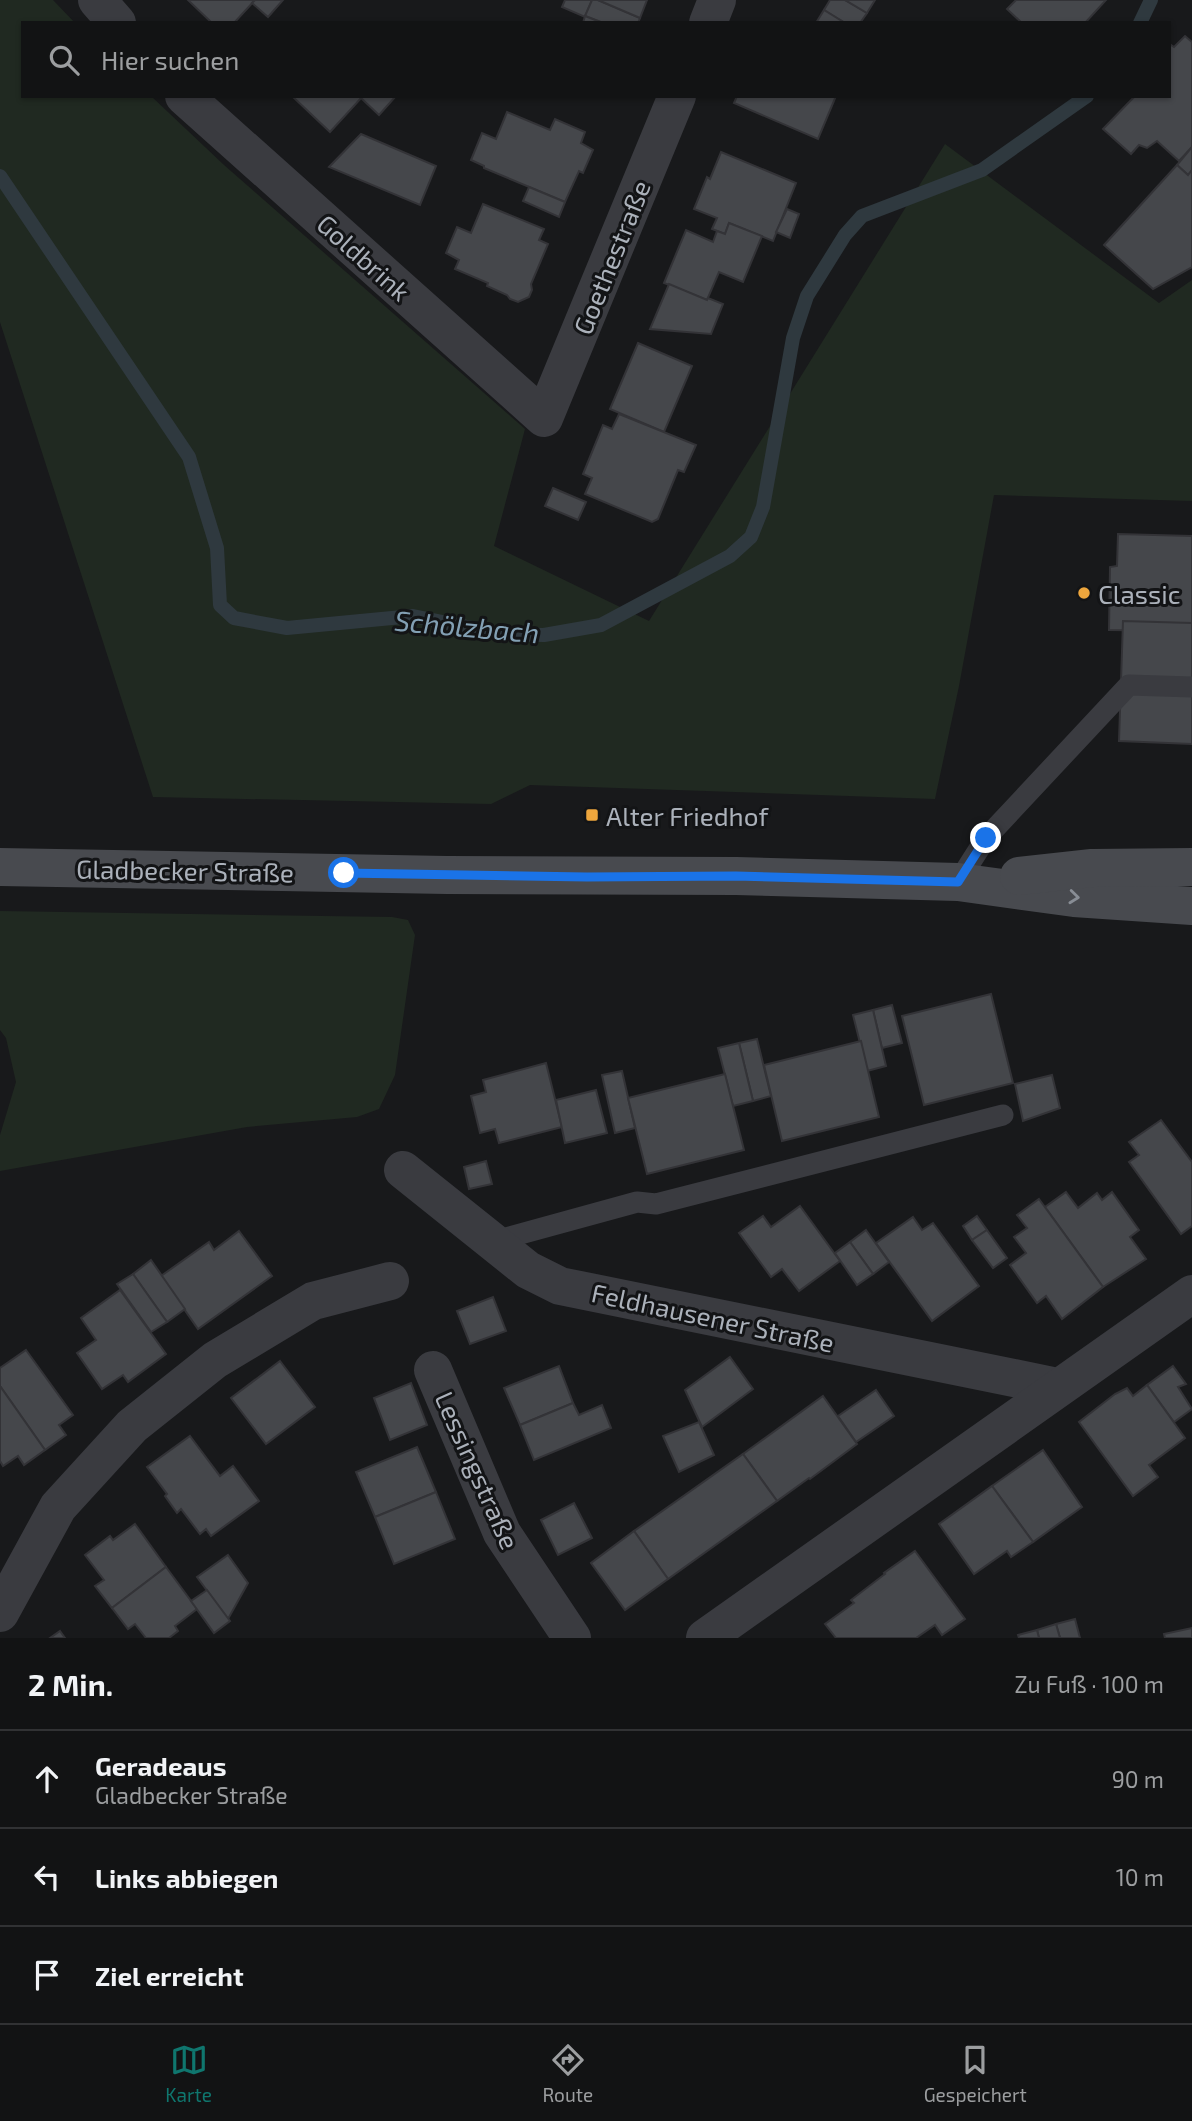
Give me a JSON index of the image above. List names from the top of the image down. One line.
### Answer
{"streets":{"main road":["Gladbecker Straße"],"street":["Goldbrink","Goethestraße","Feldhausener Straße","Lessingstraße"]},"crossings":[["Goldbrink","Goethestraße"]],"water":["Schölzbach"],"places":{"other":["Classic"],"transit":["Alter Friedhof"]},"page":{"search":"Hier suchen","heading":["2 Min.","Zu Fuß · 100 m"],"list":[["Geradeaus","Gladbecker Straße","90 m"],["Links abbiegen","10 m"],"Ziel erreicht"],"nav":["Karte","Route","Gespeichert"]}}
